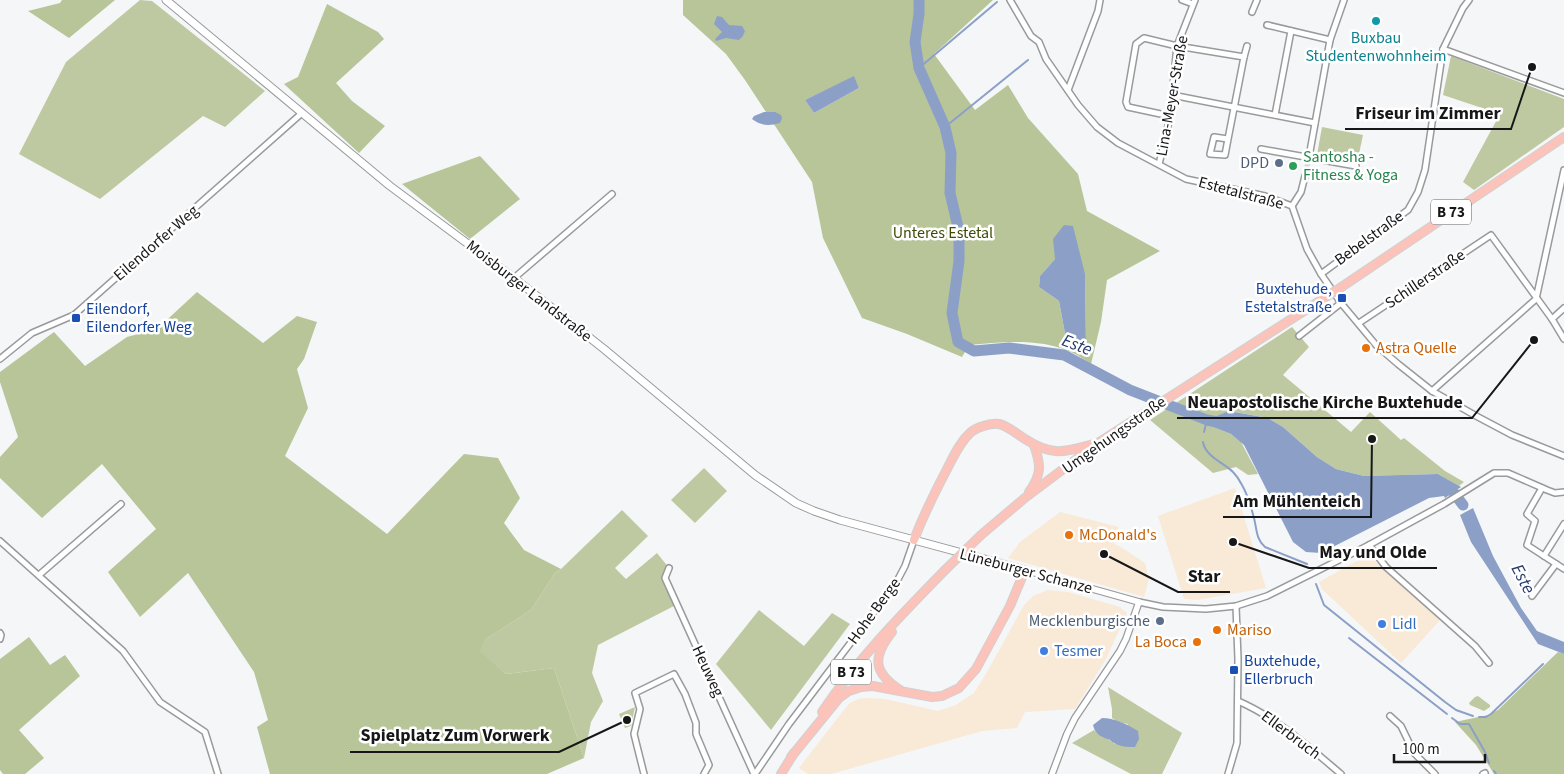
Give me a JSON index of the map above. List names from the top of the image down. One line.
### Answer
{"streets":{"main road":["B 73","Moisburger Landstraße","Umgehungsstraße","Lüneburger Schanze"],"street":["Lina-Meyer-Straße","Estetalstraße","Bebelstraße","Eilendorfer Weg","Schillerstraße","Hohe Berge","Heuweg","Ellerbruch"]},"crossings":[["Lina-Meyer-Straße","Estetalstraße"],["Estetalstraße","Bebelstraße"],["Estetalstraße","Schillerstraße"],["Eilendorfer Weg","Moisburger Landstraße"],["Moisburger Landstraße","Lüneburger Schanze"],["Moisburger Landstraße","Hohe Berge"],["Lüneburger Schanze","Hohe Berge"],["Hohe Berge","Heuweg"]],"water":["Este"],"parks":["Unteres Estetal"],"places":{"other":["Buxbau Studentenwohnheim","Friseur im Zimmer","DPD","Santosha - Fitness & Yoga","Neuapostolische Kirche Buxtehude","Astra Quelle","Am Mühlenteich","McDonald's","May und Olde","Star","Mecklenburgische","Lidl","Mariso","La Boca","Tesmer","Spielplatz Zum Vorwerk"],"transit":["Buxtehude, Estetalstraße","Eilendorf, Eilendorfer Weg","Buxtehude, Ellerbruch"]},"scale_bar":"100 m"}
